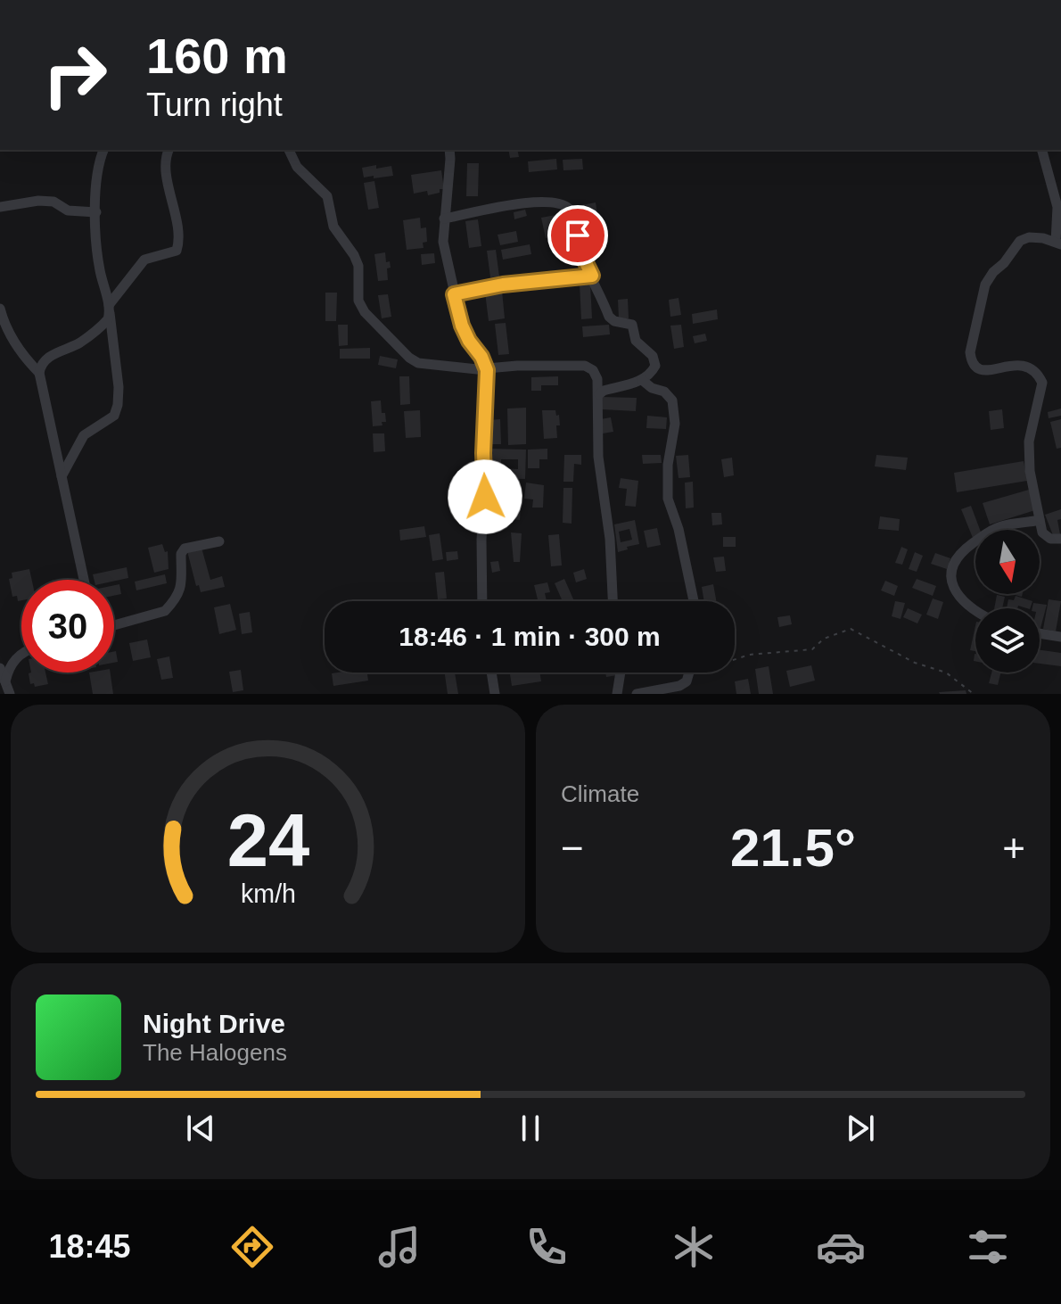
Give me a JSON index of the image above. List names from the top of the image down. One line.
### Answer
{"north":"bottom","page":{"turn":["160 m","Turn right"],"limit":"30","trip":"18:46 · 1 min · 300 m","tile":"Climate","heat":["−","21.5°","+"],"song":["Night Drive","The Halogens"],"tabs":"18:45","gauge":["24","km/h"]}}
